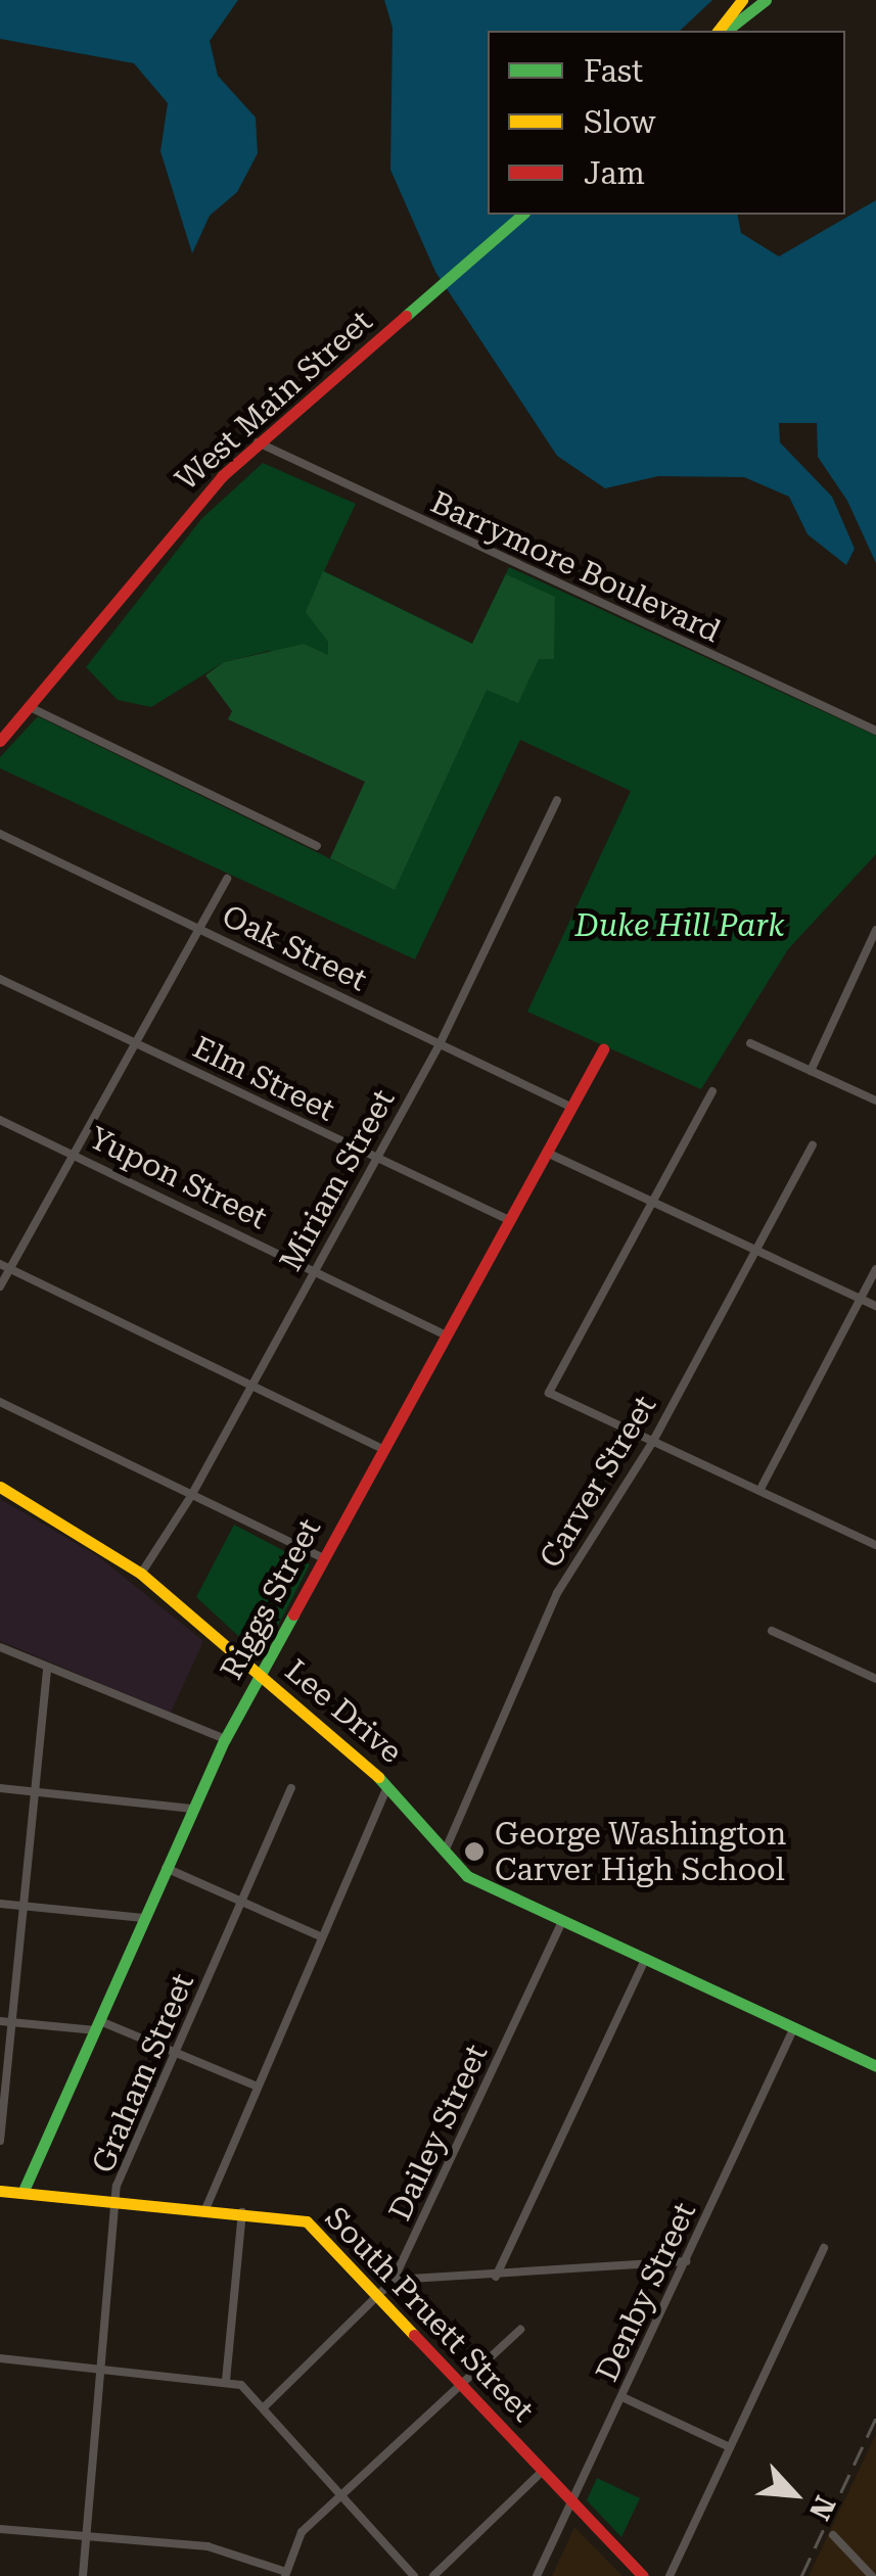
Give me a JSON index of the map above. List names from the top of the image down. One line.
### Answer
{"streets":{"street":["West Main Street","Barrymore Boulevard","Oak Street","Elm Street","Yupon Street","Miriam Street","Carver Street","Riggs Street","Lee Drive","Graham Street","Dailey Street","Denby Street","South Pruett Street"]},"crossings":[["West Main Street","Barrymore Boulevard"],["Oak Street","Miriam Street"],["Oak Street","Riggs Street"],["Elm Street","Miriam Street"],["Elm Street","Riggs Street"],["Yupon Street","Miriam Street"],["Yupon Street","Riggs Street"],["Miriam Street","Lee Drive"],["Carver Street","Lee Drive"],["Riggs Street","Lee Drive"],["Riggs Street","South Pruett Street"],["Lee Drive","Dailey Street"],["Lee Drive","Denby Street"],["Graham Street","South Pruett Street"],["Dailey Street","South Pruett Street"],["Denby Street","South Pruett Street"]],"parks":["Duke Hill Park"],"places":["George Washington Carver High School"],"legend":["Fast","Slow","Jam"],"north":"bottom right"}
